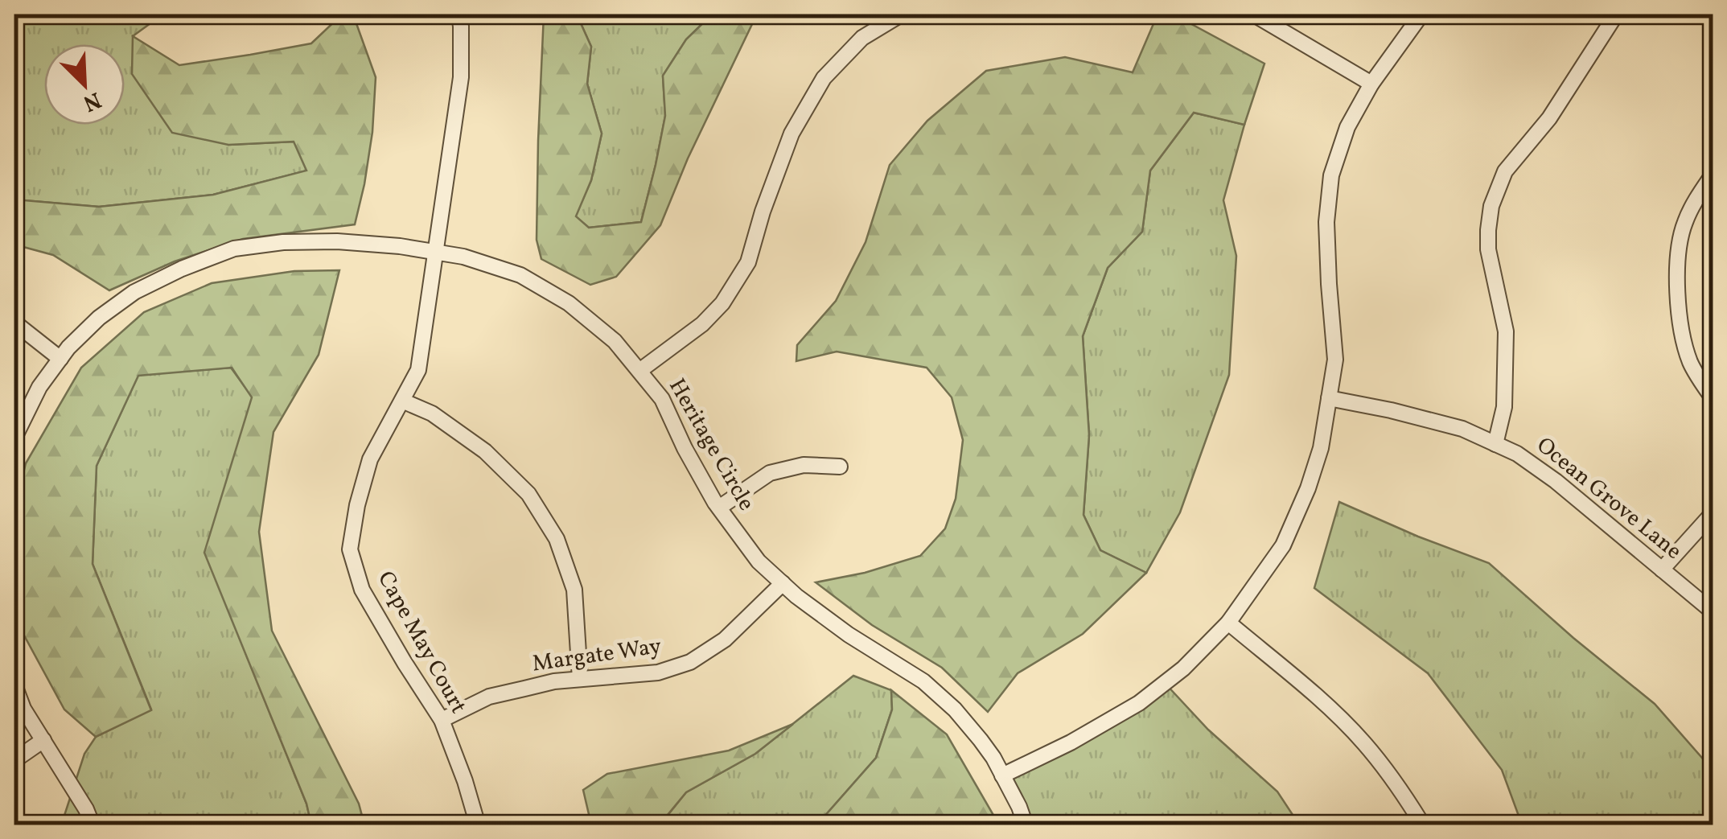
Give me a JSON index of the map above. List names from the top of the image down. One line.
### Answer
{"streets":{"street":["Heritage Circle","Ocean Grove Lane","Cape May Court","Margate Way"]},"crossings":[["Heritage Circle","Cape May Court"],["Heritage Circle","Margate Way"],["Cape May Court","Margate Way"]],"north":"bottom right"}
